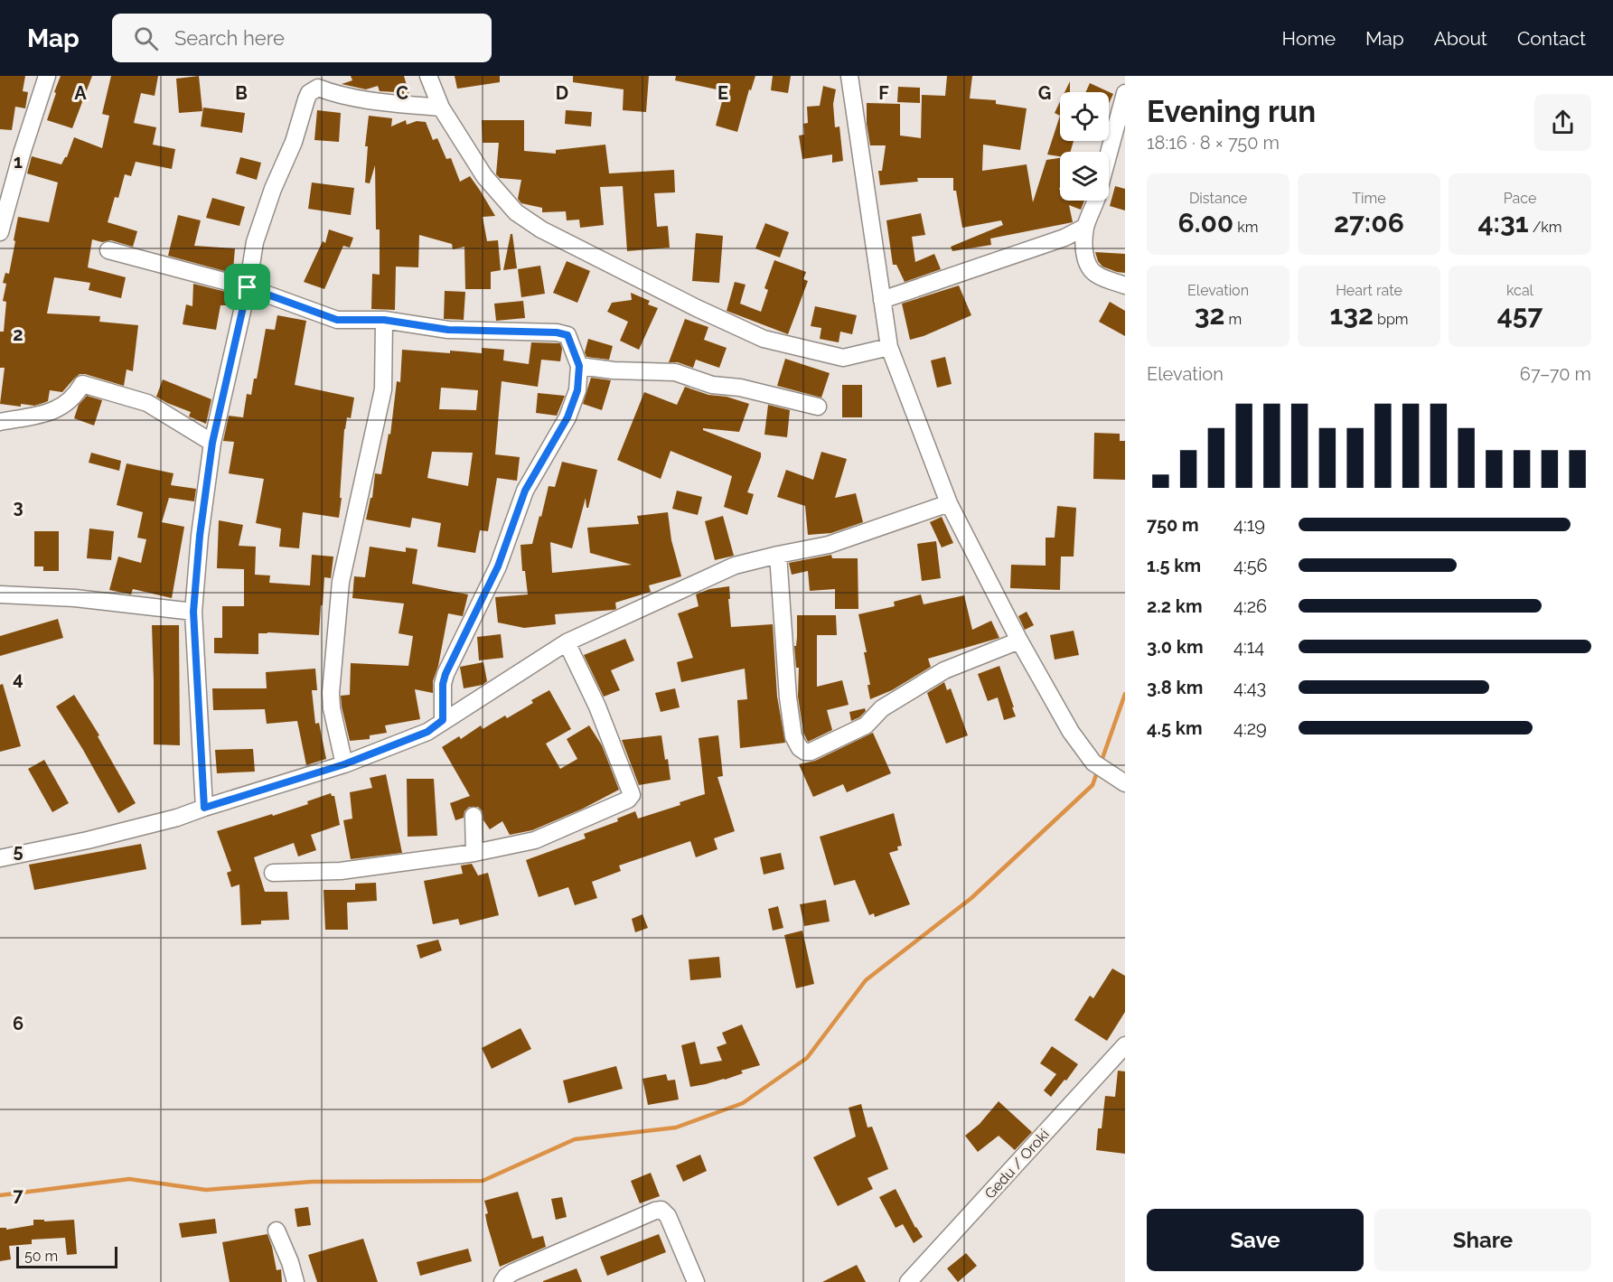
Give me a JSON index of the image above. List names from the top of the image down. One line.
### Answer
{"streets":{"street":["Gedu / Oroki"]},"scale_bar":"50 m","page":{"header":"Map","search":"Search here","nav":["Home","Map","About","Contact"],"heading":["Evening run","18:16 · 8 × 750 m"],"stats":[["Distance","6.00 km"],["Time","27:06"],["Pace","4:31 /km"],["Elevation","32 m"],["Heart rate","132 bpm"],["kcal","457"]],"chart":["Elevation","67–70 m"],"list":[{"name":"750 m","note":"4:19"},{"name":"1.5 km","note":"4:56"},{"name":"2.2 km","note":"4:26"},{"name":"3.0 km","note":"4:14"},{"name":"3.8 km","note":"4:43"},{"name":"4.5 km","note":"4:29"}],"buttons":["Save","Share"],"scale":"50 m"},"grid":{"columns":["A","B","C","D","E","F","G"],"rows":["1","2","3","4","5","6","7"]}}
